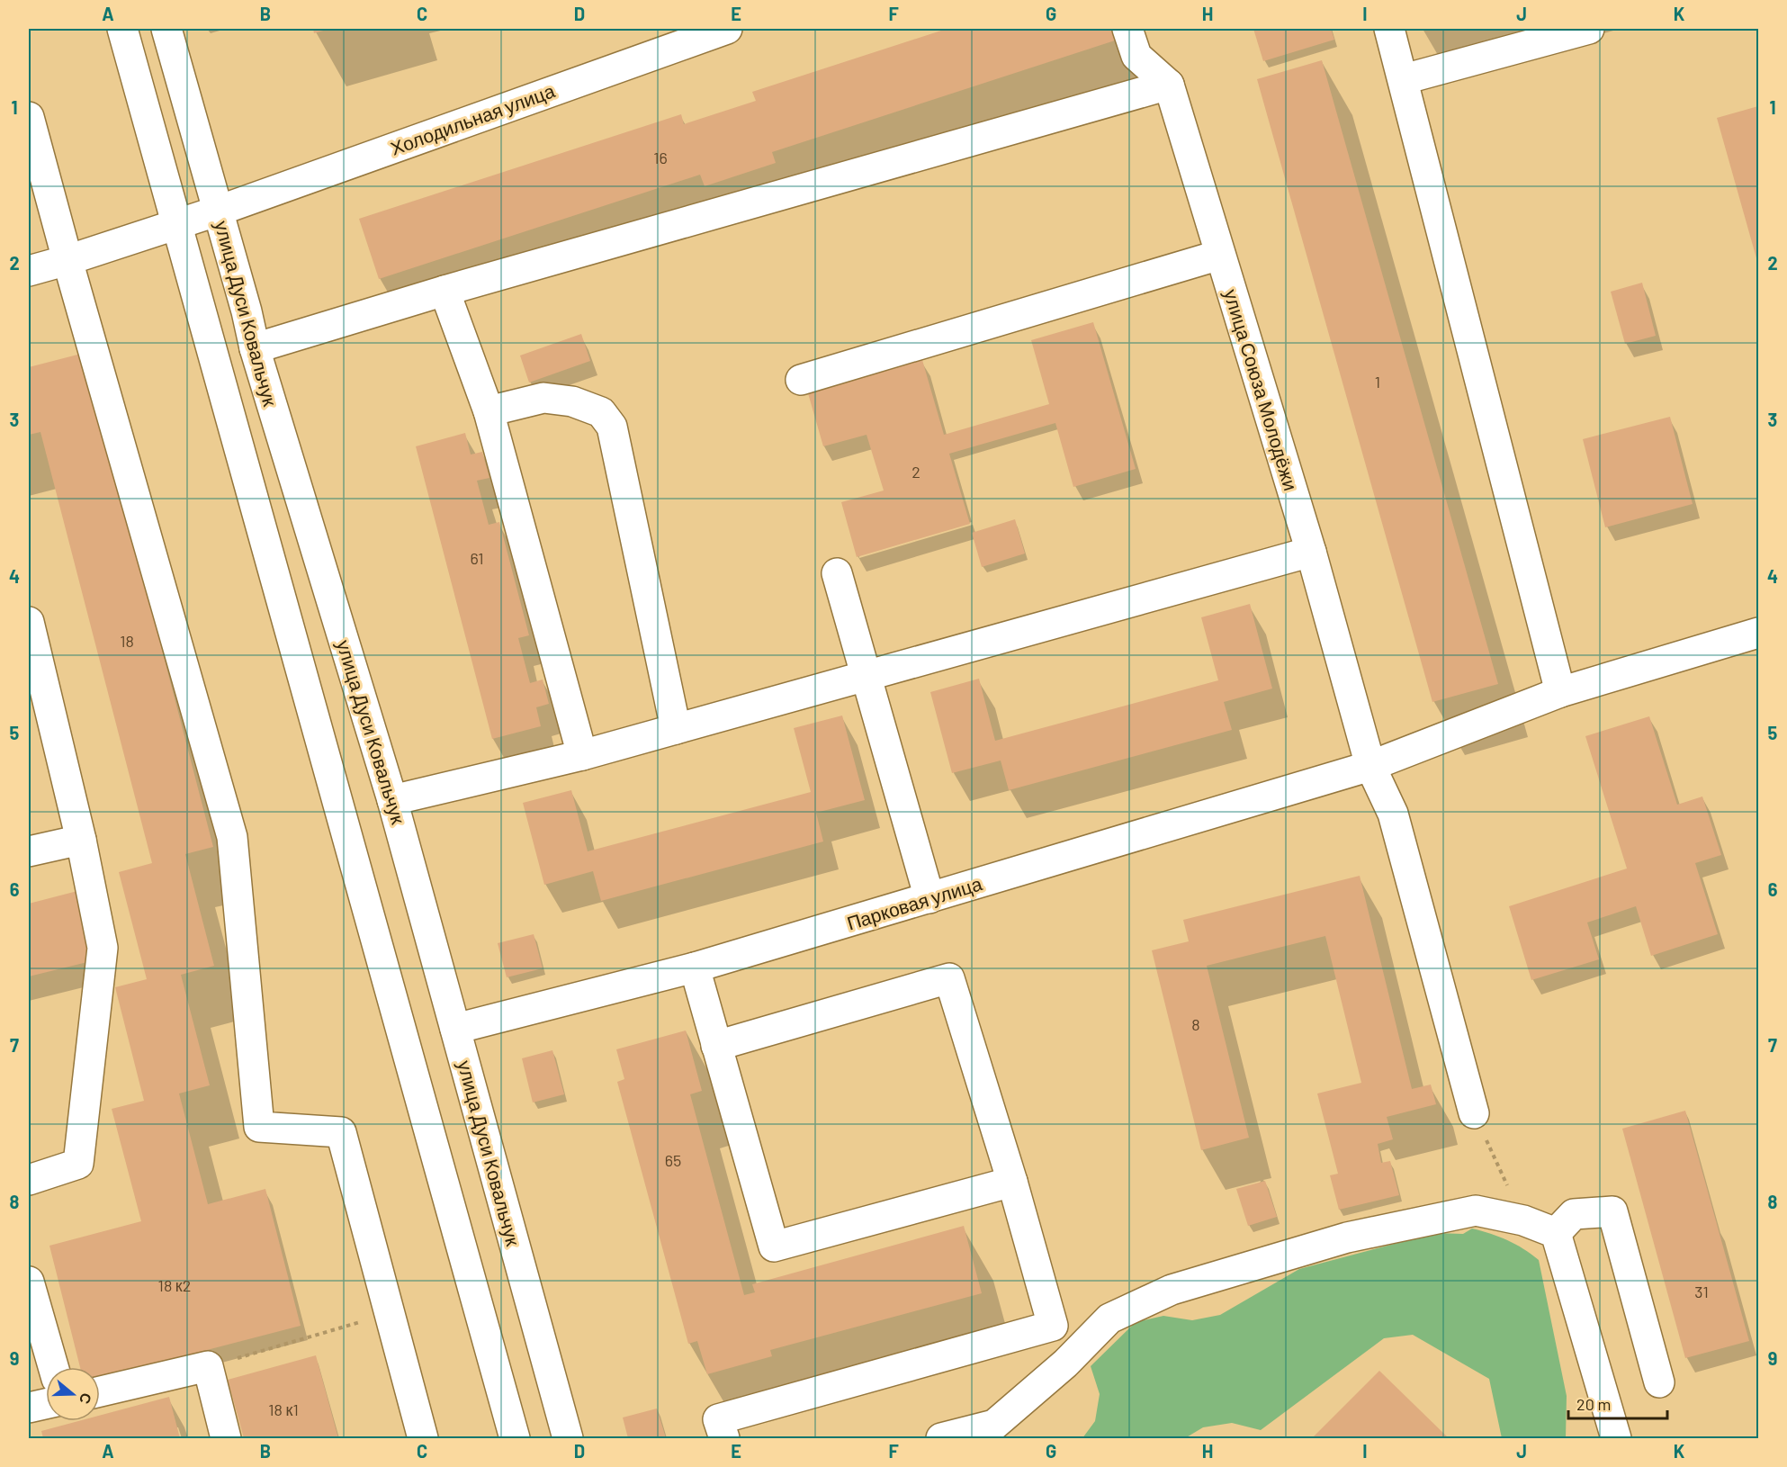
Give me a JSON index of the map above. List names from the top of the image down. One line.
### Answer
{"streets":{"main road":["Холодильная улица","улица Дуси Ковальчук","улица Союза Молодёжи","Парковая улица"]},"crossings":[["Холодильная улица","улица Дуси Ковальчук"],["улица Дуси Ковальчук","Парковая улица"],["улица Союза Молодёжи","Парковая улица"]],"house_numbers":["16","1","2","61","18","8","65","18 к2","31","18 к1"],"scale_bar":"20 m","north":"right","grid":{"columns":["A","B","C","D","E","F","G","H","I","J","K"],"rows":["1","2","3","4","5","6","7","8","9"]}}
